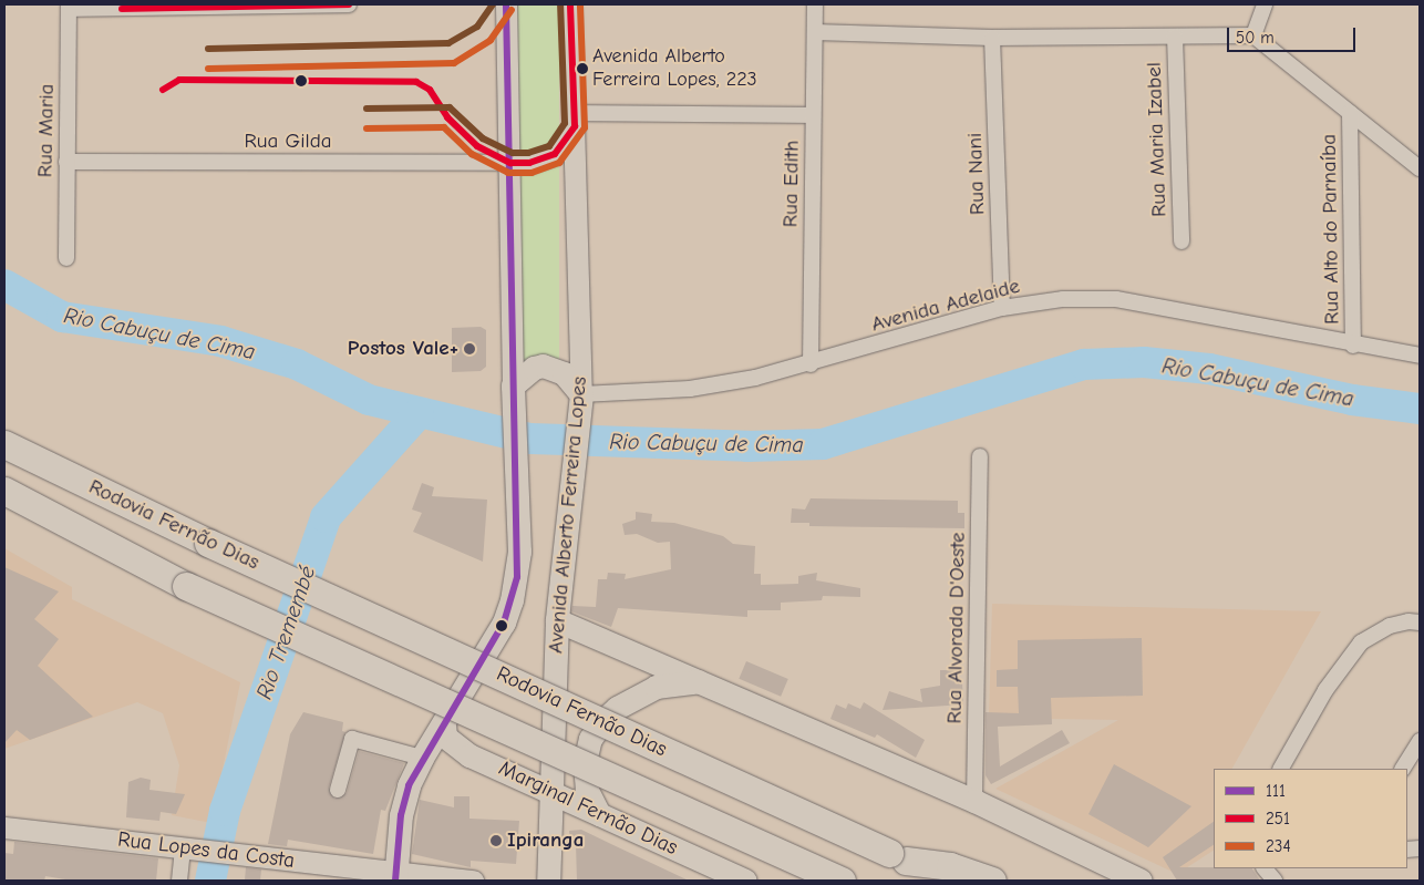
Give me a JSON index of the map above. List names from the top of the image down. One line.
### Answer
{"streets":{"highway":["Rodovia Fernão Dias"],"main road":["Avenida Alberto Ferreira Lopes","Marginal Fernão Dias","Rua Lopes da Costa"],"street":["Rua Maria","Rua Maria Izabel","Rua Gilda","Rua Nani","Rua Edith","Rua Alto do Parnaíba","Avenida Adelaide","Rua Alvorada D'Oeste"]},"crossings":[["Rua Maria","Rua Gilda"],["Rua Nani","Avenida Adelaide"],["Rua Edith","Avenida Adelaide"],["Rua Alto do Parnaíba","Avenida Adelaide"],["Avenida Adelaide","Avenida Alberto Ferreira Lopes"],["Avenida Alberto Ferreira Lopes","Marginal Fernão Dias"]],"water":["Rio Cabuçu de Cima","Rio Tremembé"],"places":["Avenida Alberto Ferreira Lopes, 223","Postos Vale+","Ipiranga"],"lines":["transit line 111","transit line 251","transit line 234"],"legend":["111","251","234"],"scale_bar":"50 m"}
